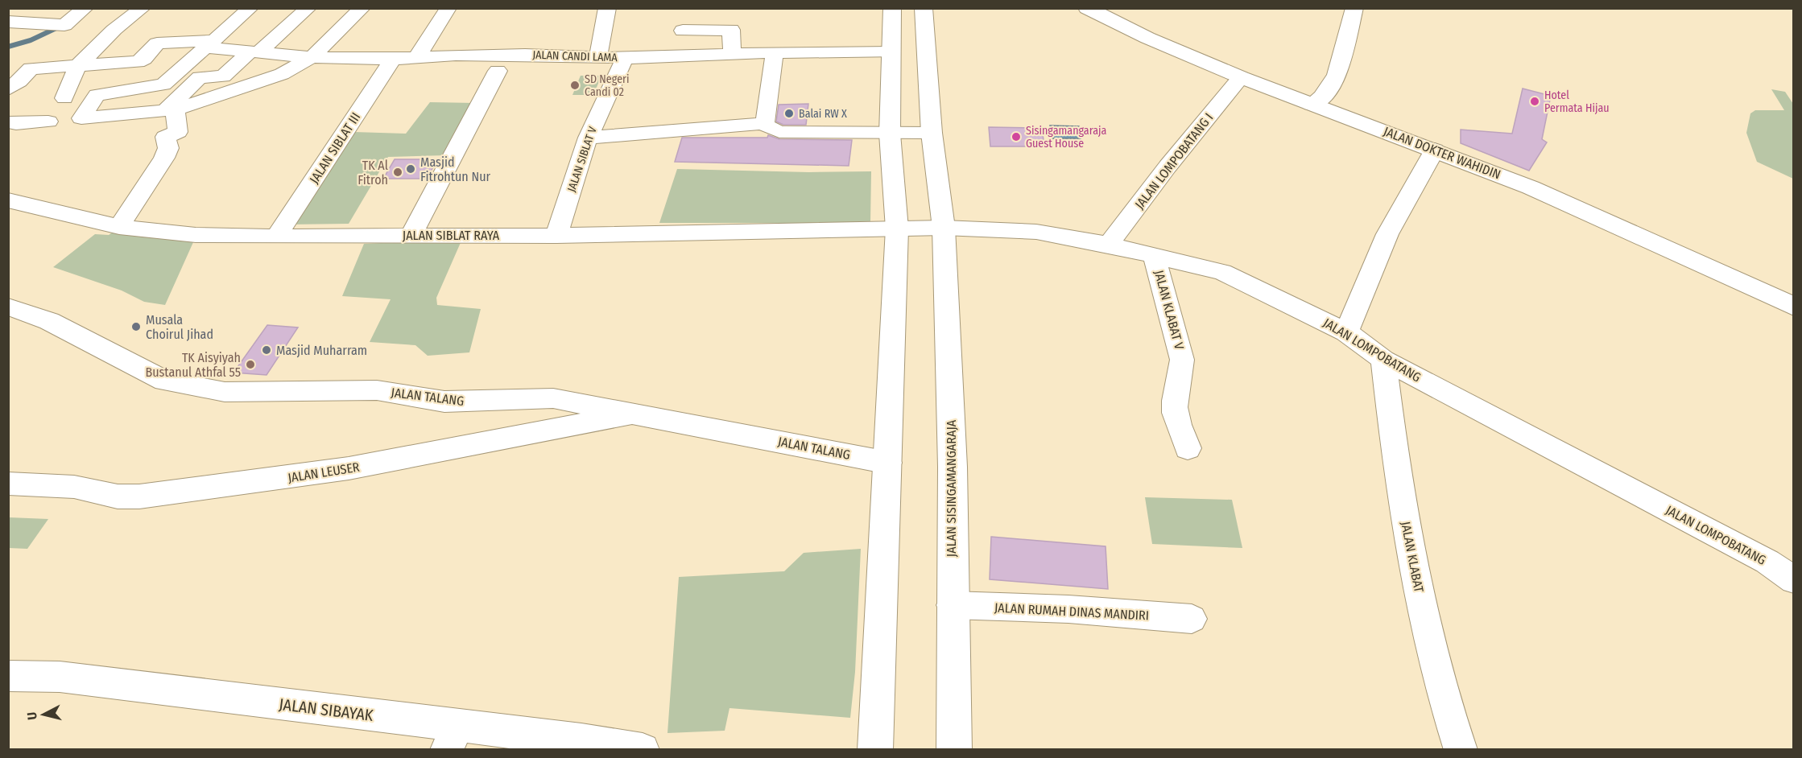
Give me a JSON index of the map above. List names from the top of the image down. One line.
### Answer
{"streets":{"main road":["JALAN DOKTER WAHIDIN","JALAN SISINGAMANGARAJA"],"street":["JALAN CANDI LAMA","JALAN SIBLAT III","JALAN SIBLAT V","JALAN LOMPOBATANG I","JALAN SIBLAT RAYA","JALAN KLABAT V","JALAN LOMPOBATANG","JALAN TALANG","JALAN LEUSER","JALAN KLABAT","JALAN RUMAH DINAS MANDIRI","JALAN SIBAYAK"]},"crossings":[["JALAN CANDI LAMA","JALAN SIBLAT III"],["JALAN CANDI LAMA","JALAN SIBLAT V"],["JALAN SIBLAT III","JALAN SIBLAT RAYA"],["JALAN DOKTER WAHIDIN","JALAN LOMPOBATANG I"],["JALAN SIBLAT V","JALAN SIBLAT RAYA"],["JALAN LOMPOBATANG I","JALAN LOMPOBATANG"],["JALAN KLABAT V","JALAN LOMPOBATANG"],["JALAN LOMPOBATANG","JALAN SISINGAMANGARAJA"],["JALAN LOMPOBATANG","JALAN KLABAT"],["JALAN TALANG","JALAN LEUSER"],["JALAN SISINGAMANGARAJA","JALAN RUMAH DINAS MANDIRI"]],"places":["SD Negeri Candi 02","Hotel Permata Hijau","Balai RW X","Sisingamangaraja Guest House","Masjid Fitrohtun Nur","TK Al Fitroh","Musala Choirul Jihad","Masjid Muharram","TK Aisyiyah Bustanul Athfal 55"],"north":"left"}
